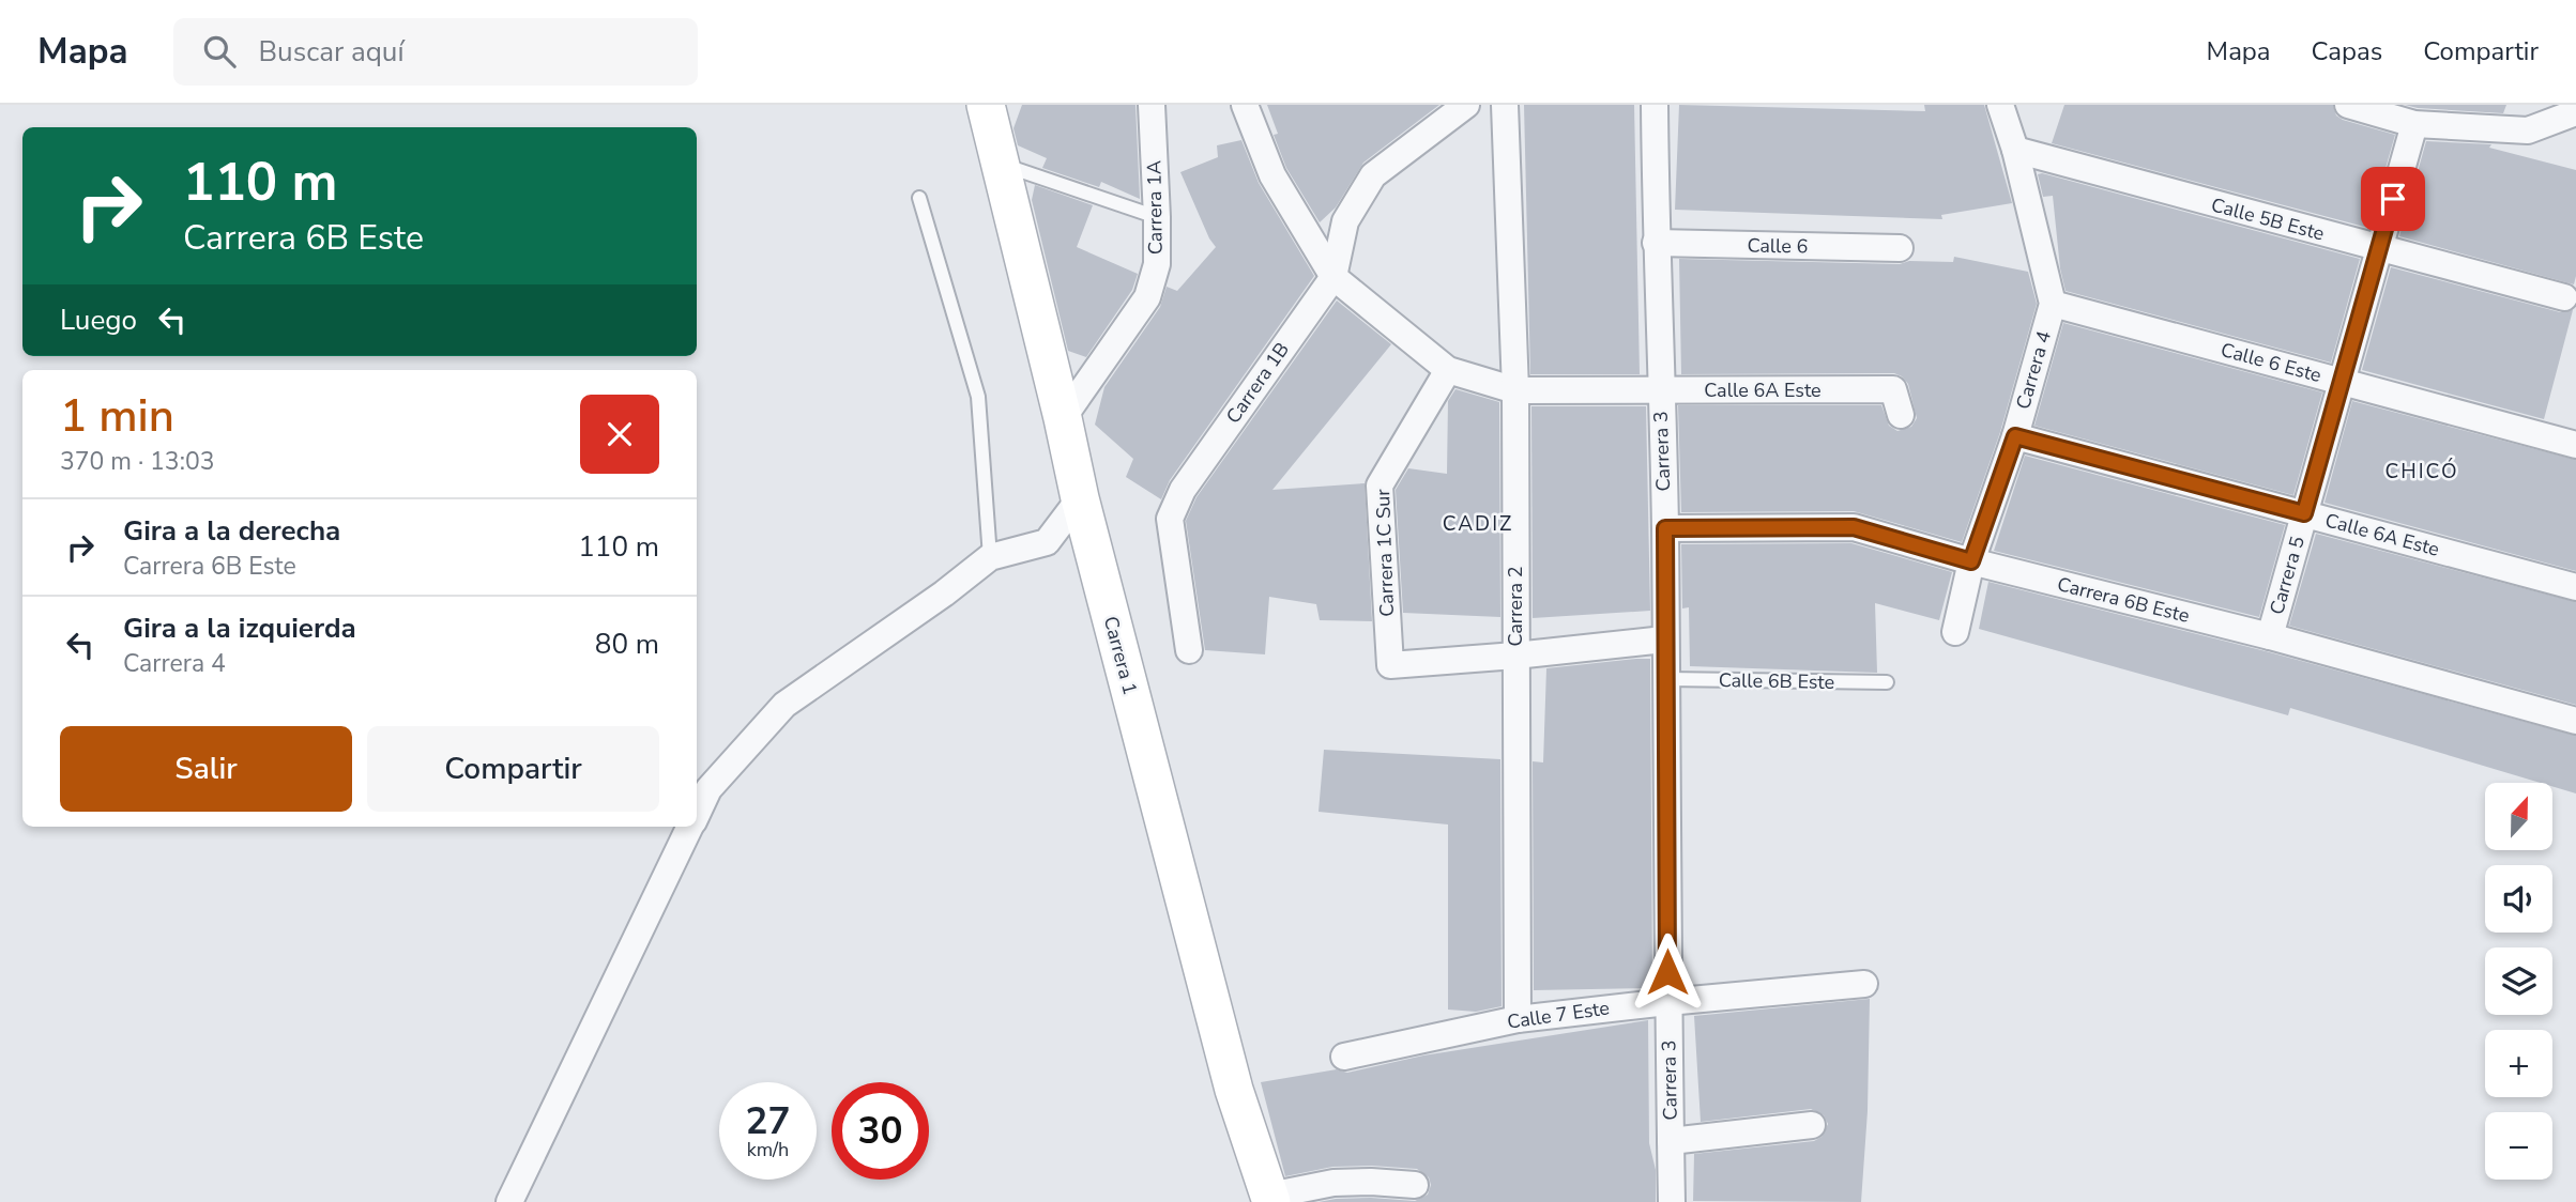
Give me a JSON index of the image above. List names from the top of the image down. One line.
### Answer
{"streets":{"street":["Carrera 1A","Calle 5B Este","Calle 6","Calle 6 Este","Carrera 4","Carrera 1B","Calle 6A Este","Carrera 3","Carrera 1C Sur","Carrera 5","Carrera 6B Este","Carrera 2","Carrera 1","Calle 7 Este"],"lane":["Calle 6B Este"]},"crossings":[["Carrera 1A","Carrera 1"],["Calle 5B Este","Carrera 4"],["Calle 5B Este","Carrera 5"],["Calle 6","Carrera 3"],["Calle 6 Este","Carrera 4"],["Calle 6 Este","Carrera 5"],["Carrera 4","Calle 6A Este"],["Carrera 4","Carrera 6B Este"],["Calle 6A Este","Carrera 3"],["Calle 6A Este","Carrera 5"],["Calle 6A Este","Carrera 2"],["Carrera 3","Carrera 6B Este"],["Carrera 3","Calle 6B Este"],["Carrera 3","Calle 7 Este"],["Carrera 1C Sur","Carrera 2"],["Carrera 5","Carrera 6B Este"],["Carrera 2","Calle 7 Este"]],"districts":["CHICÓ","CADIZ"],"north":"top","page":{"header":"Mapa","search":"Buscar aquí","nav":["Mapa","Capas","Compartir"],"turn":["110 m","Carrera 6B Este"],"then":"Luego","heading":["1 min","370 m · 13:03"],"list":[{"name":"Gira a la derecha","note":"Carrera 6B Este","value":"110 m"},{"name":"Gira a la izquierda","note":"Carrera 4","value":"80 m"}],"buttons":["Salir","Compartir"],"map_buttons":["+","−"],"speed":"27 km/h","limit":"30"}}
